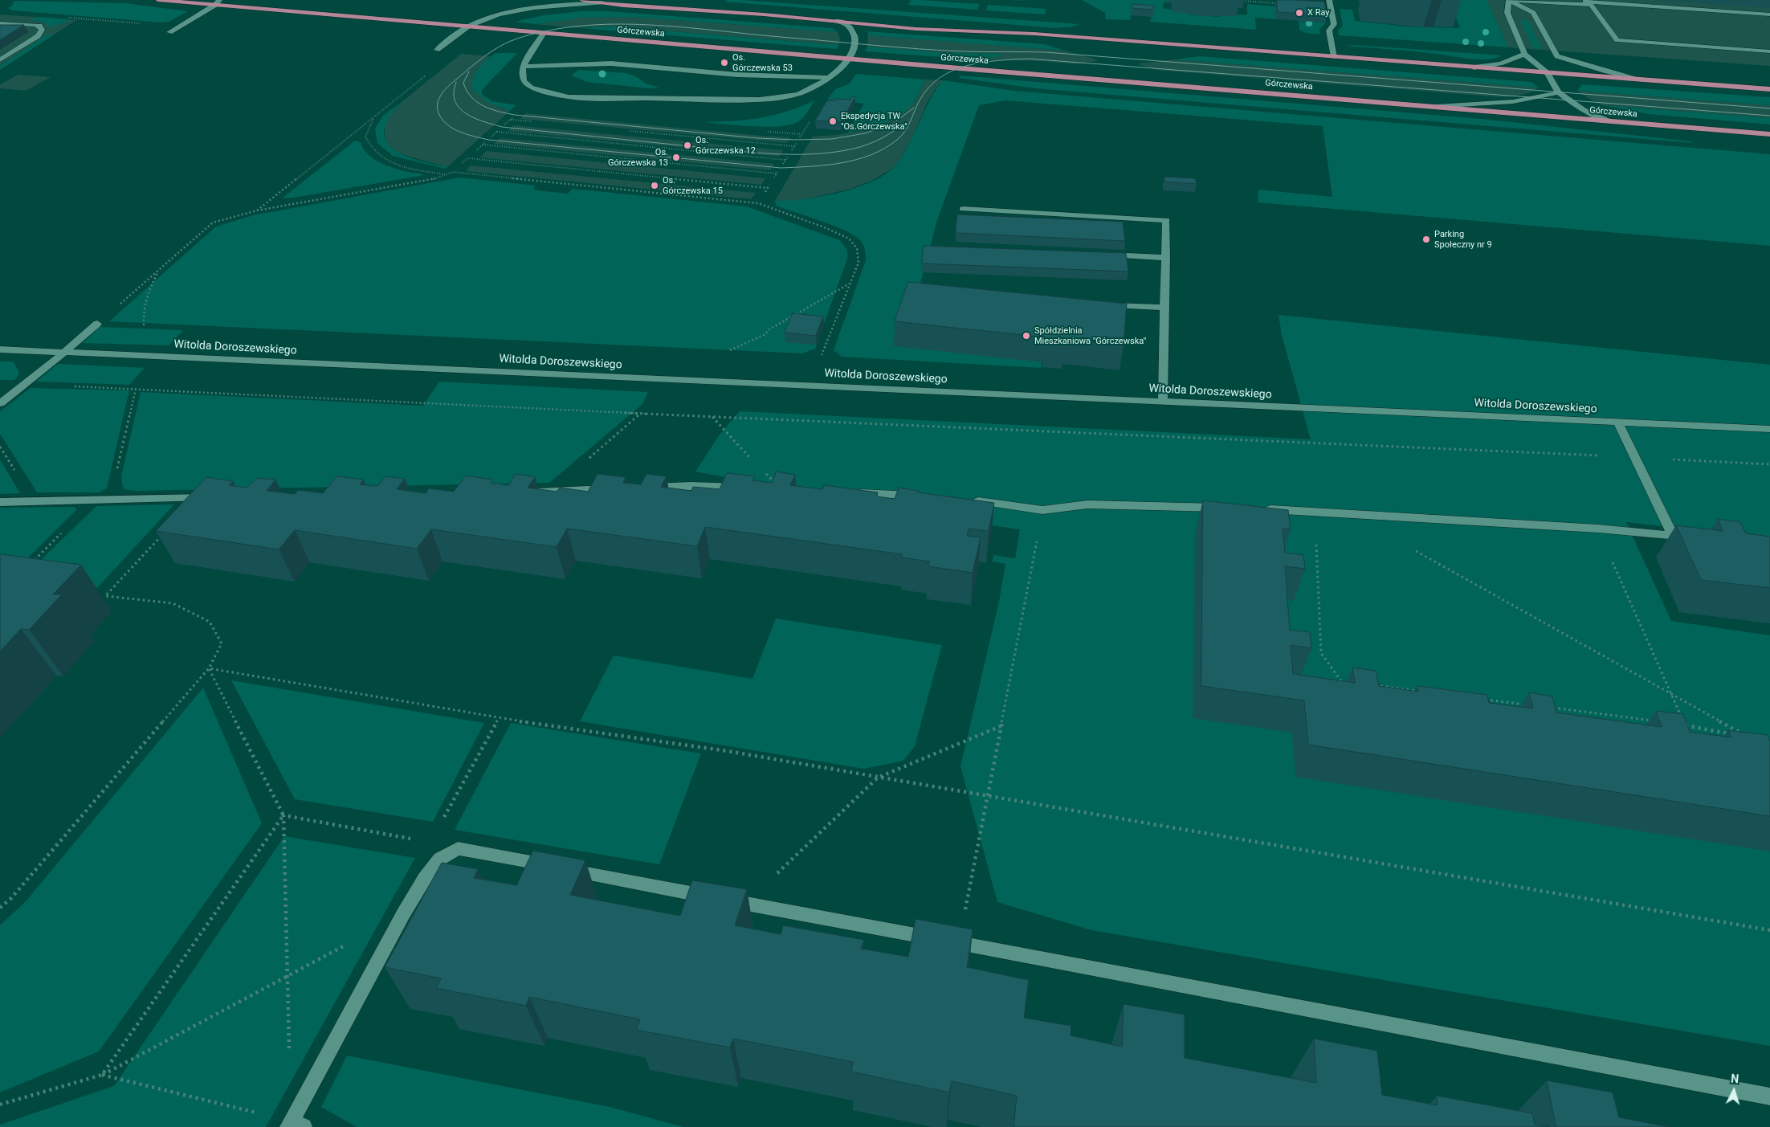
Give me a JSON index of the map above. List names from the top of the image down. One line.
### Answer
{"streets":{"main road":["Górczewska"],"street":["Witolda Doroszewskiego"]},"places":["X Ray","Os. Górczewska 53","Ekspedycja TW \"Os.Górczewska\"","Os. Górczewska 12","Os. Górczewska 13","Os. Górczewska 15","Parking Społeczny nr 9","Spółdzielnia Mieszkaniowa \"Górczewska\""],"north":"top"}
